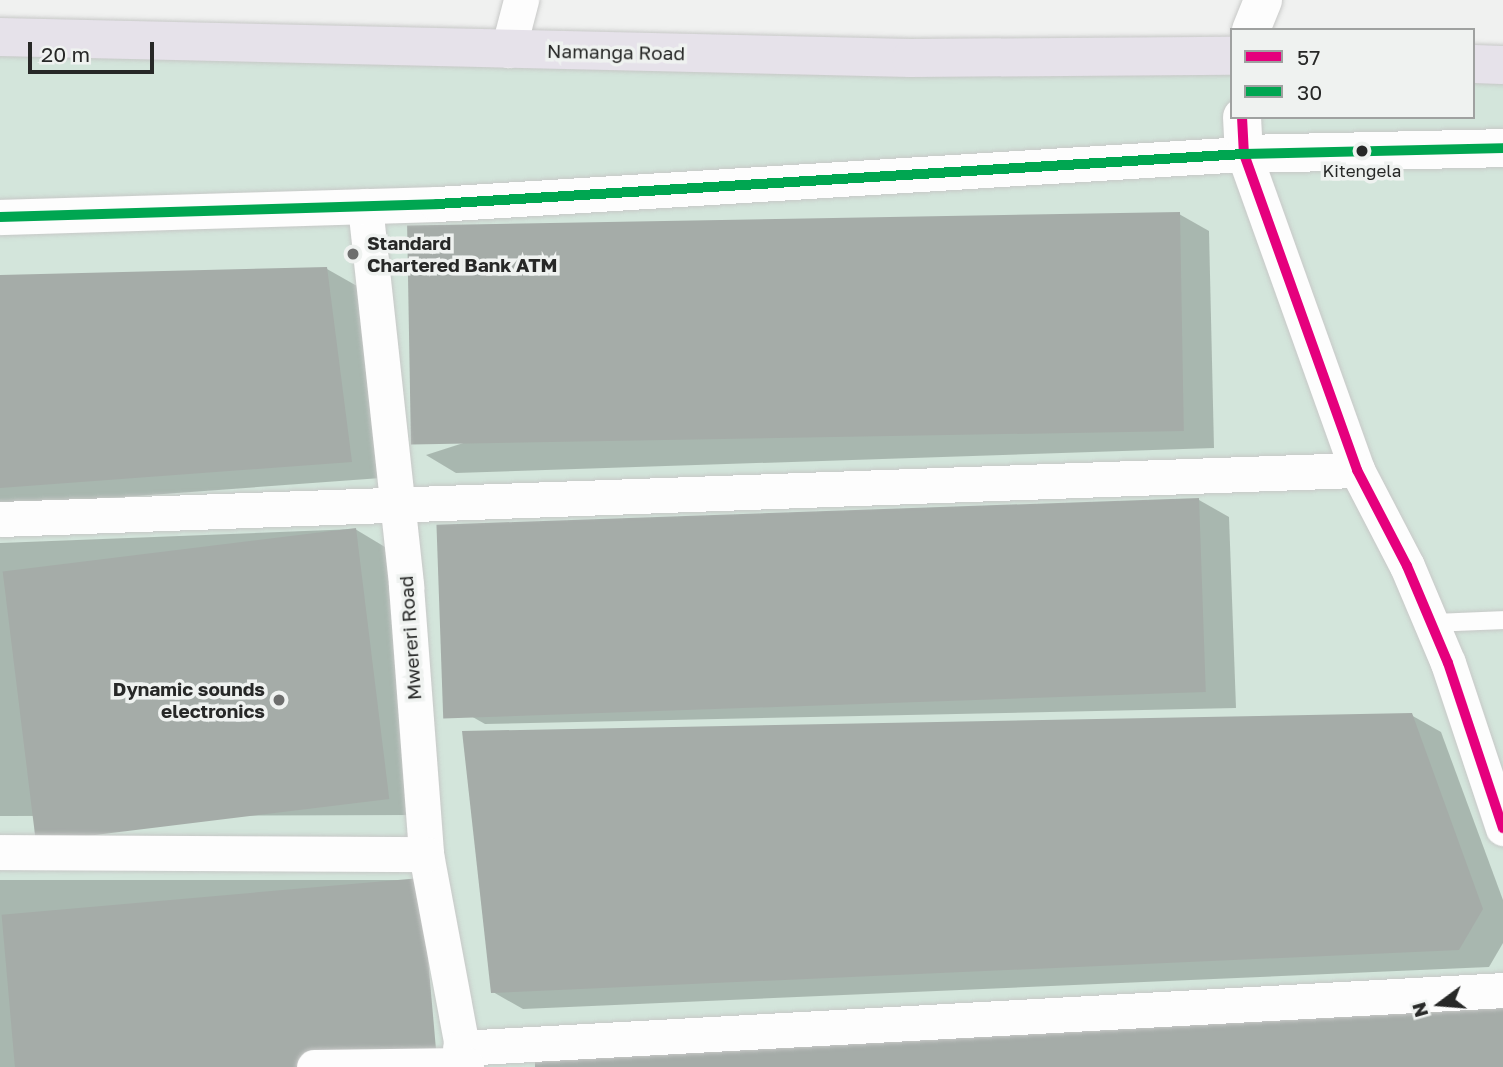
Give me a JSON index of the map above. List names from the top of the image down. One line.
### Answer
{"streets":{"highway":["Namanga Road"],"street":["Mwereri Road"]},"places":["Kitengela","Standard Chartered Bank ATM","Dynamic sounds electronics"],"lines":["transit line 57","transit line 30"],"legend":["57","30"],"scale_bar":"20 m","north":"left"}
